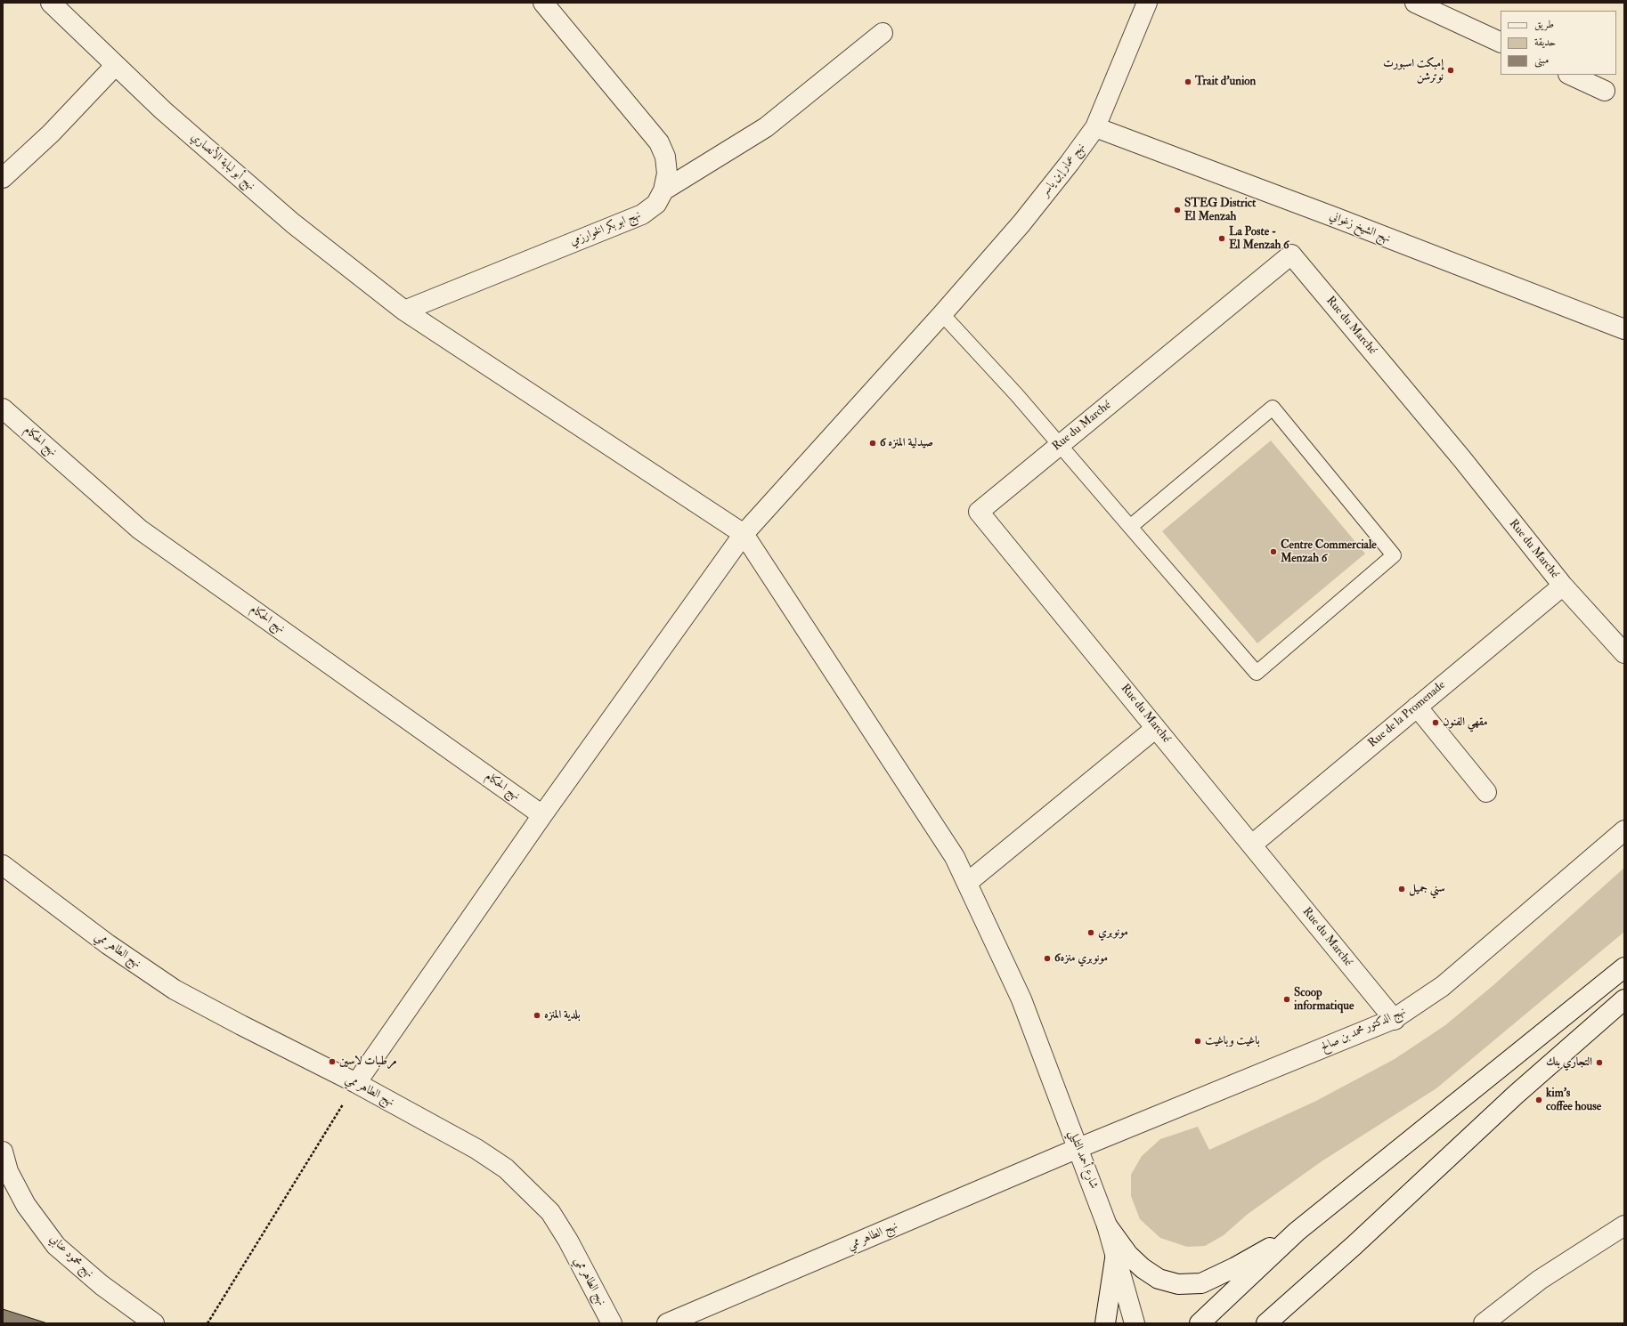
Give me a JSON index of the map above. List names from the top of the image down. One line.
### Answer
{"streets":{"street":["نهج أبو لبابة الأنصاري","نهج عمار إبن ياسر","نهج الشيخ زغواني","نهج ابو بكر الخوارزمي","Rue du Marché","نهج الحكام","Rue de la Promenade","نهج الطاهر ممي","نهج الدكتور محمد بن صالح","شارع أحمد التليلي","نهج محمود عنابي"]},"crossings":[["نهج أبو لبابة الأنصاري","نهج عمار إبن ياسر"],["نهج أبو لبابة الأنصاري","نهج ابو بكر الخوارزمي"],["نهج أبو لبابة الأنصاري","شارع أحمد التليلي"],["نهج عمار إبن ياسر","نهج الشيخ زغواني"],["نهج عمار إبن ياسر","نهج الحكام"],["نهج عمار إبن ياسر","نهج الطاهر ممي"],["نهج عمار إبن ياسر","شارع أحمد التليلي"],["Rue du Marché","Rue de la Promenade"],["Rue du Marché","نهج الدكتور محمد بن صالح"],["نهج الطاهر ممي","نهج الدكتور محمد بن صالح"],["نهج الطاهر ممي","شارع أحمد التليلي"],["نهج الدكتور محمد بن صالح","شارع أحمد التليلي"]],"places":["إمبكت اسبورت نوترشن","Trait d'union","STEG District El Menzah","La Poste - El Menzah 6","صيدلية المنزه 6","Centre Commerciale Menzah 6","مقهي الفنون","سني جميل","مونوبري","مونوبري منزه6","Scoop informatique","بلدية المنزه","باغيت وباغيت","مرطبات لاسين","التجاري بنك","kim's coffee house"],"legend":["طريق","حديقة","مبنى"]}
